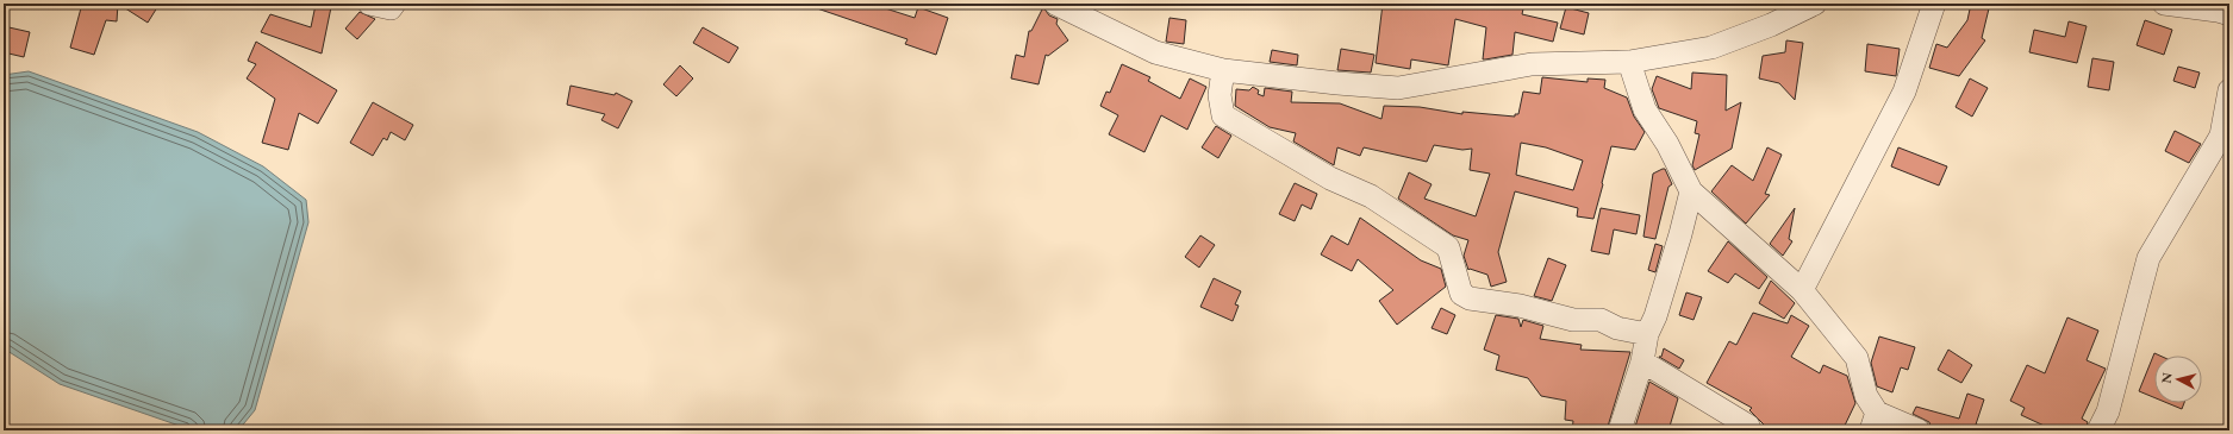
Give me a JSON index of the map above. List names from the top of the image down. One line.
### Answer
{"north":"left"}
